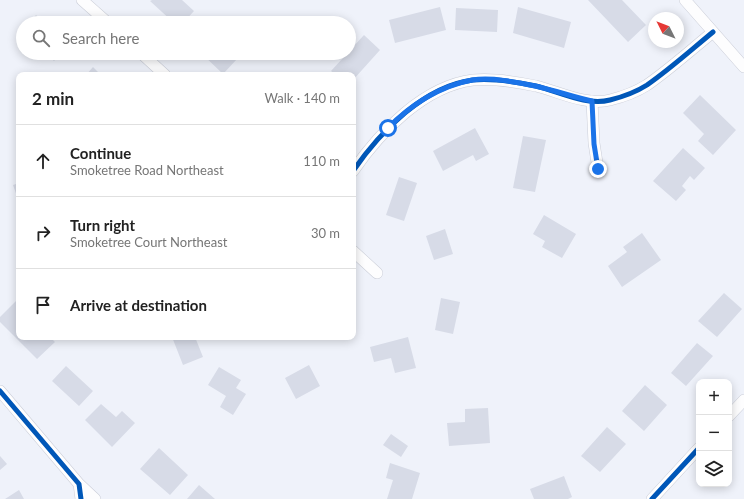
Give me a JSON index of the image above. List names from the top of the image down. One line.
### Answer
{"north":"top left","page":{"search":"Search here","heading":["2 min","Walk · 140 m"],"list":[["Continue","Smoketree Road Northeast","110 m"],["Turn right","Smoketree Court Northeast","30 m"],"Arrive at destination"],"map_buttons":["+","−"]}}
